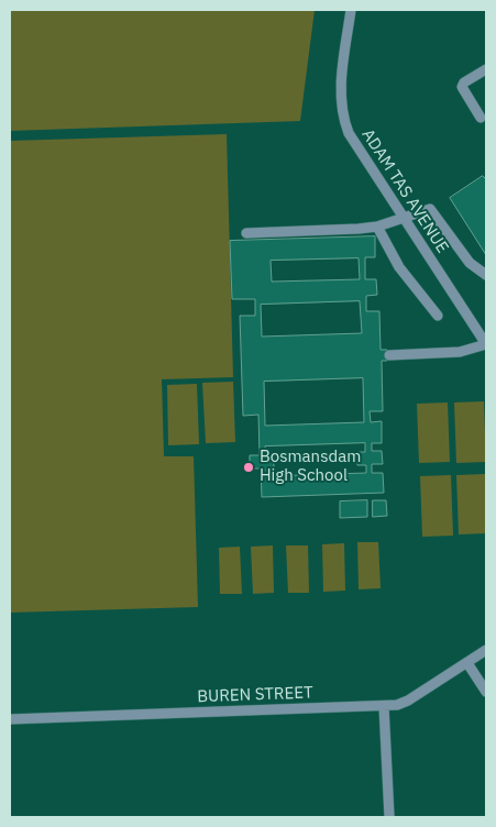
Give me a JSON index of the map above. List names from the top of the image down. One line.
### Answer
{"streets":{"street":["ADAM TAS AVENUE","BUREN STREET"]},"places":["Bosmansdam High School"]}
